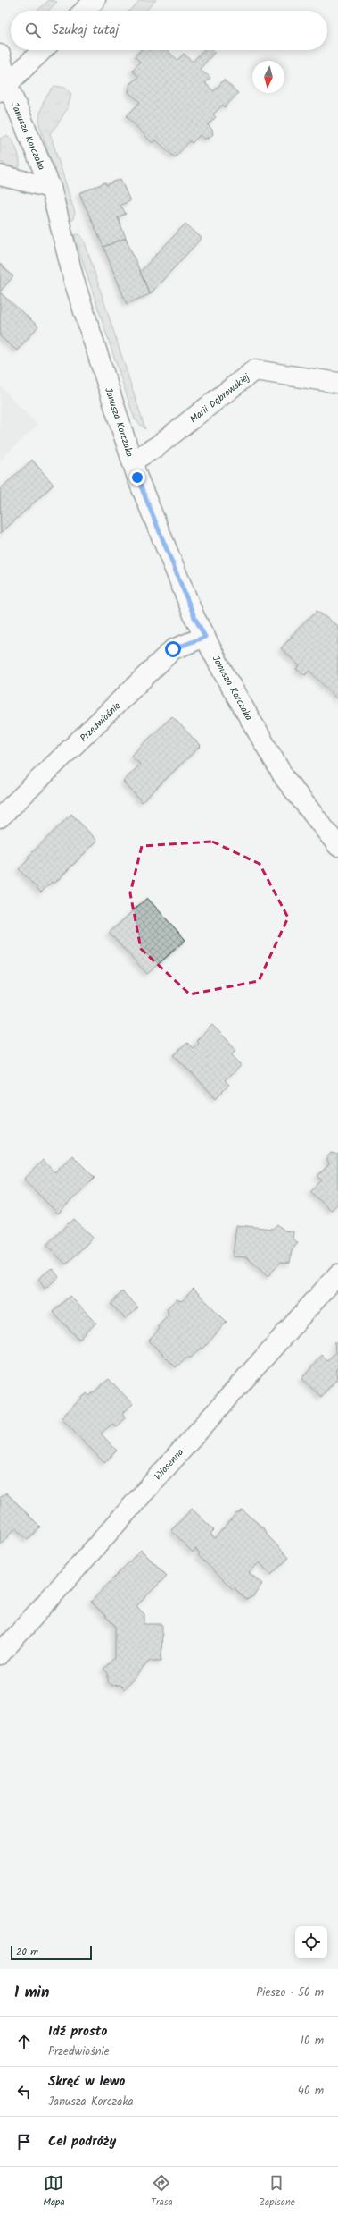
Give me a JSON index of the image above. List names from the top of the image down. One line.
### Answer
{"streets":{"street":["Janusza Korczaka","Marii Dąbrowskiej","Przedwiośnie","Wiosenna"]},"crossings":[["Janusza Korczaka","Marii Dąbrowskiej"],["Janusza Korczaka","Przedwiośnie"]],"scale_bar":"20 m","north":"bottom","page":{"search":"Szukaj tutaj","scale":"20 m","heading":["1 min","Pieszo · 50 m"],"list":[["Idź prosto","Przedwiośnie","10 m"],["Skręć w lewo","Janusza Korczaka","40 m"],"Cel podróży"],"nav":["Mapa","Trasa","Zapisane"]}}
